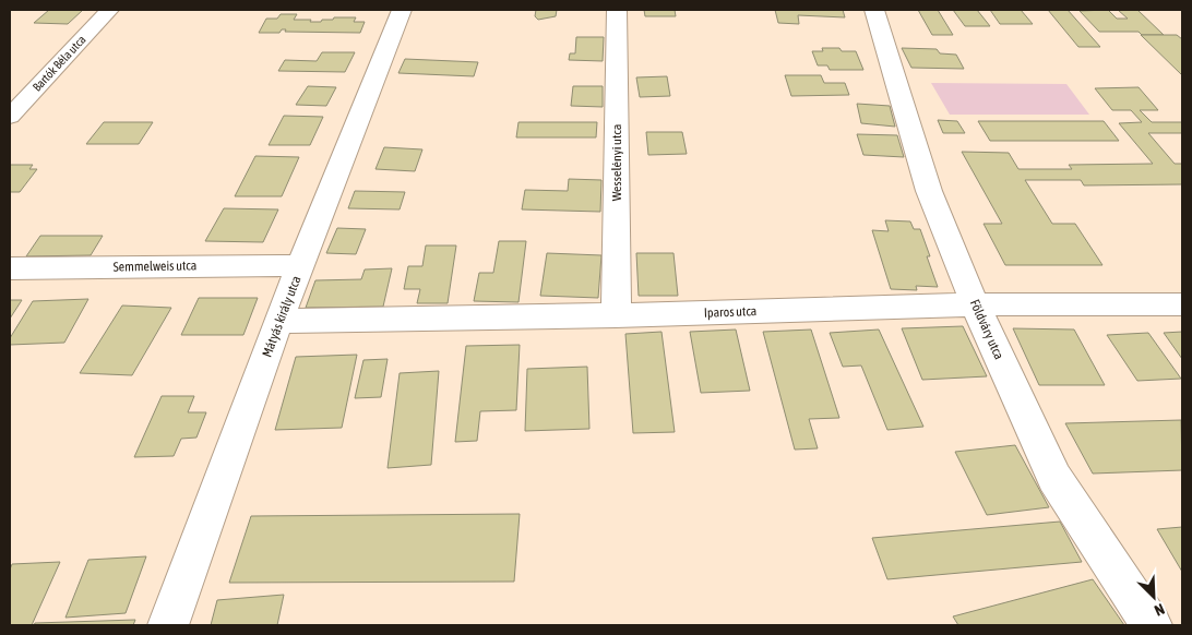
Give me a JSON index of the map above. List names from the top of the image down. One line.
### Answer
{"streets":{"street":["Bartók Béla utca","Wesselényi utca","Semmelweis utca","Iparos utca","Mátyás király utca","Földváry utca"]},"crossings":[["Wesselényi utca","Iparos utca"],["Semmelweis utca","Mátyás király utca"],["Iparos utca","Mátyás király utca"],["Iparos utca","Földváry utca"]],"north":"bottom right"}
